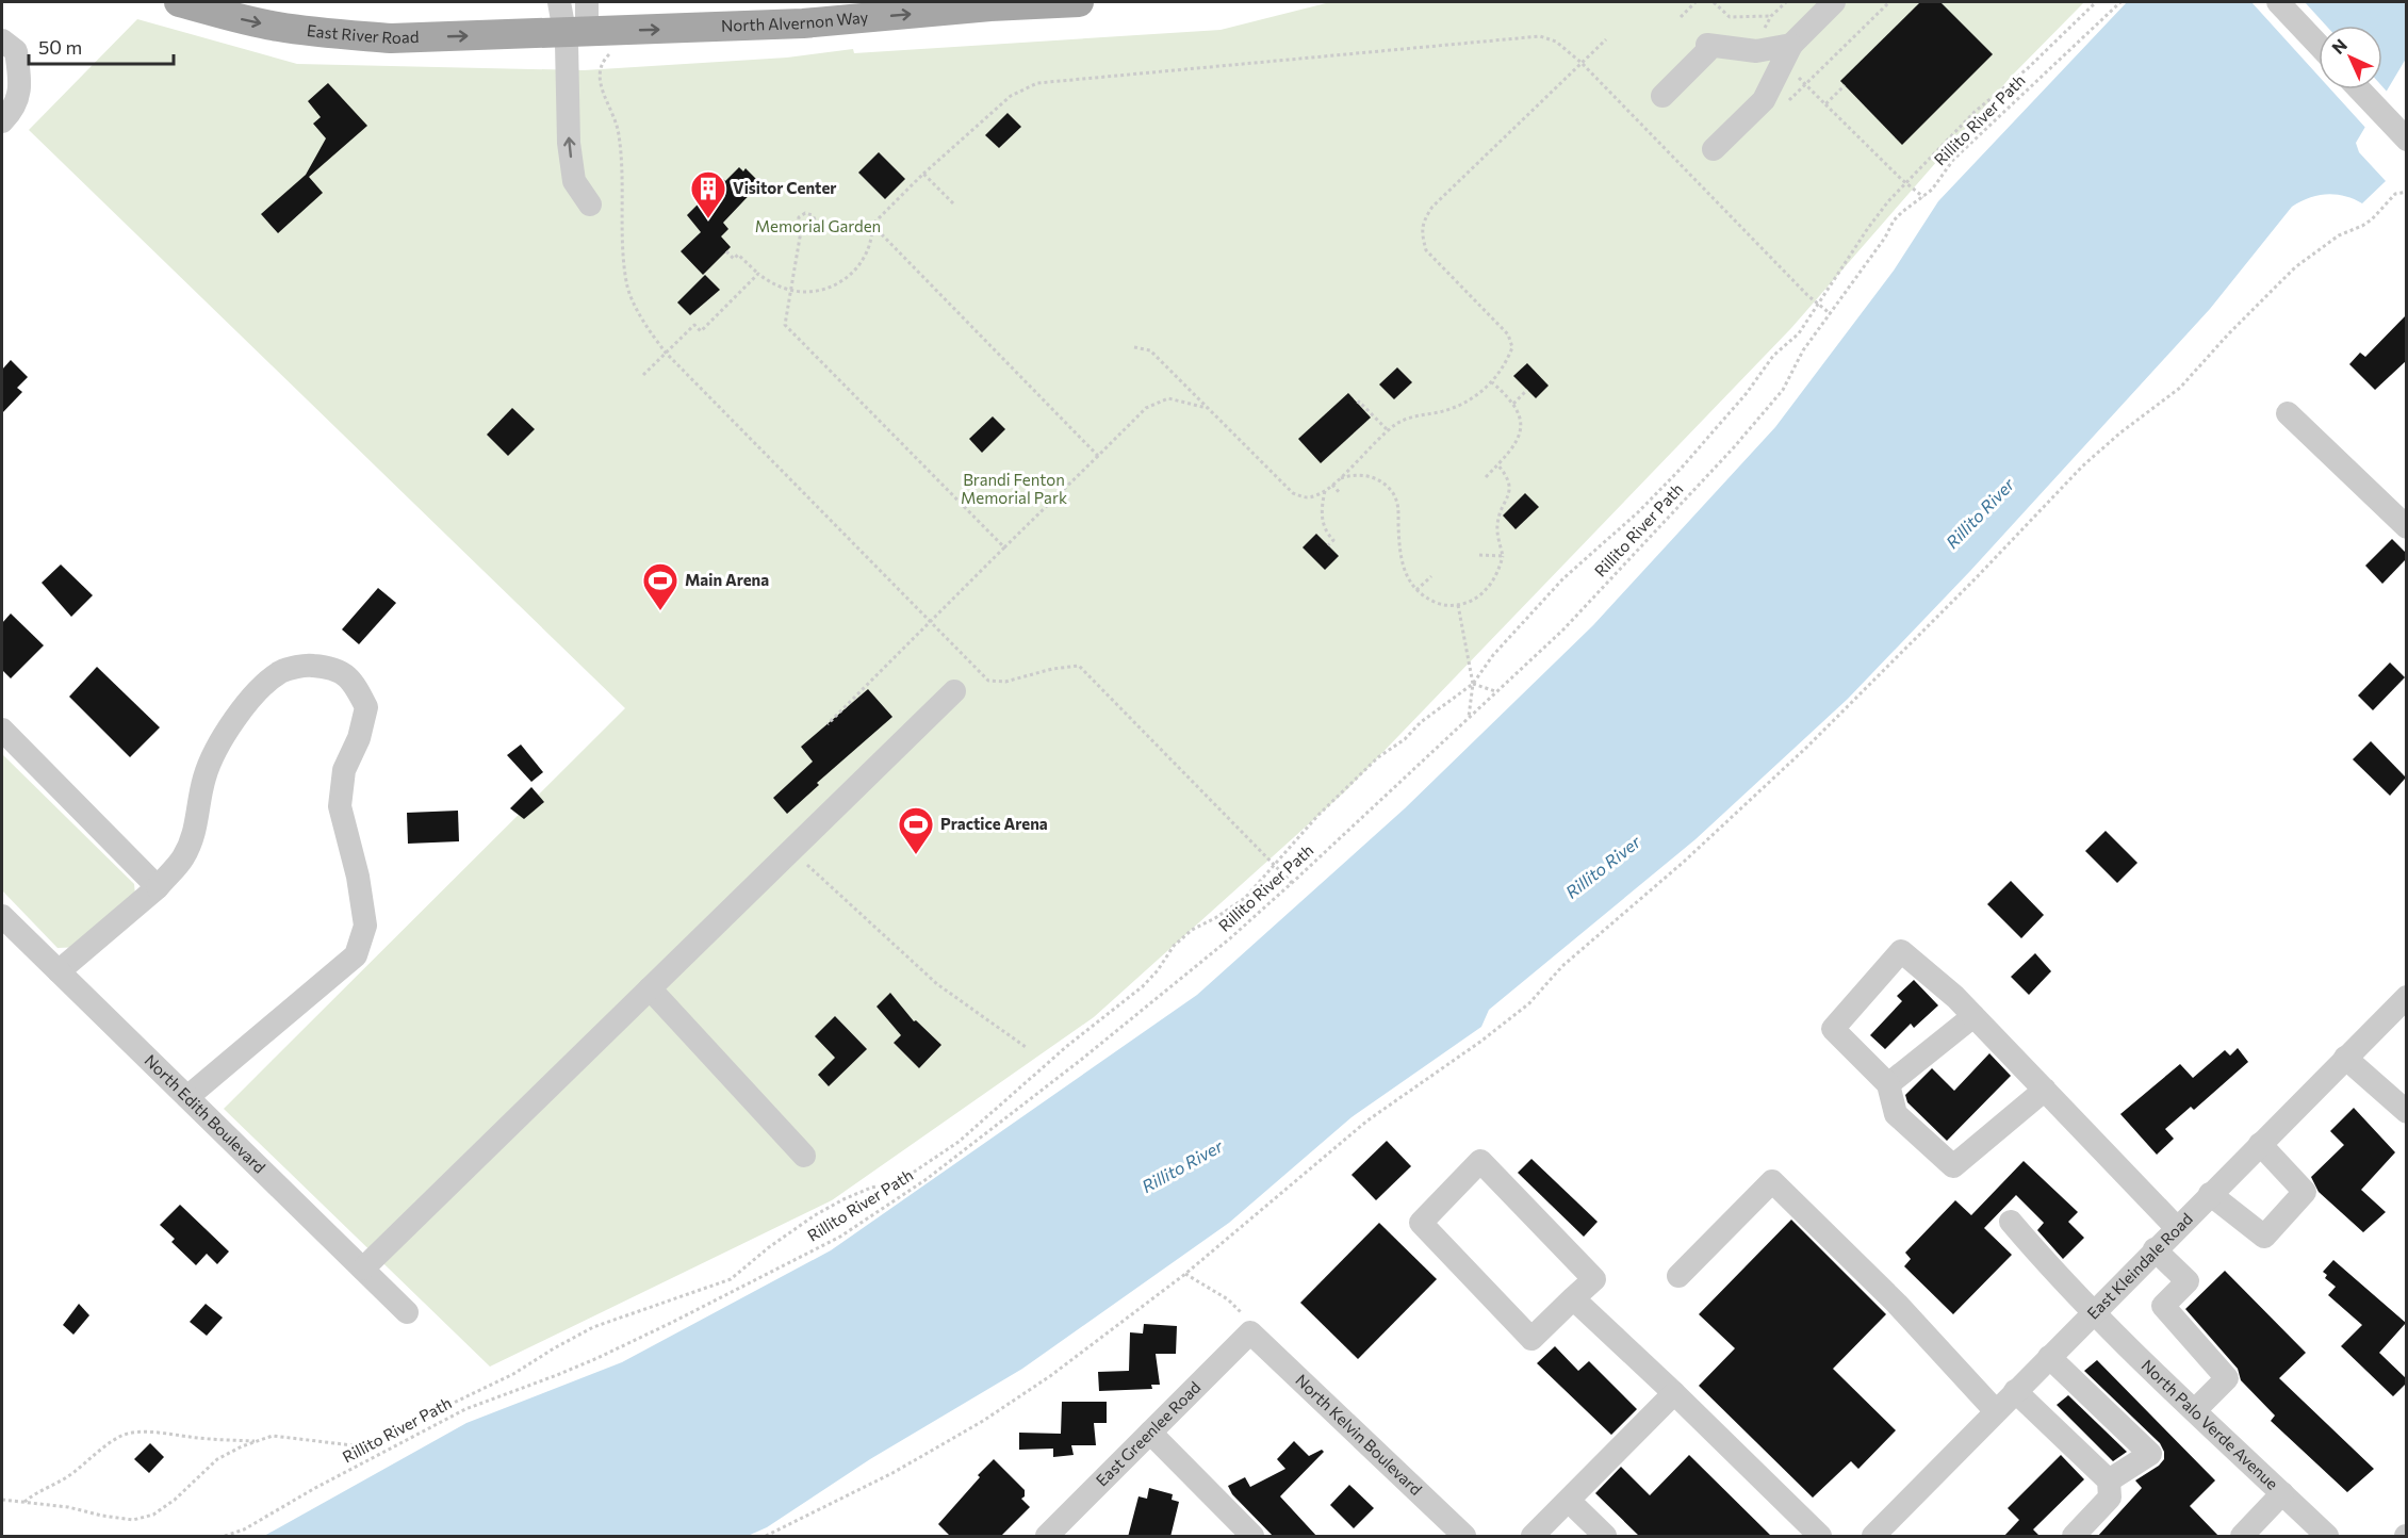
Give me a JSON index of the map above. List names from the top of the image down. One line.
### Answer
{"streets":{"main road":["North Alvernon Way","East River Road"],"street":["North Edith Boulevard","East Kleindale Road","North Palo Verde Avenue","East Greenlee Road","North Kelvin Boulevard"],"path":["Rillito River Path"]},"crossings":[["North Alvernon Way","East River Road"],["East Kleindale Road","North Palo Verde Avenue"],["East Greenlee Road","North Kelvin Boulevard"]],"one_way":["North Alvernon Way","East River Road"],"water":["Rillito River"],"parks":["Memorial Garden","Brandi Fenton Memorial Park"],"places":{"building":["Visitor Center"],"sports":["Main Arena","Practice Arena"]},"scale_bar":"50 m","north":"top left"}
